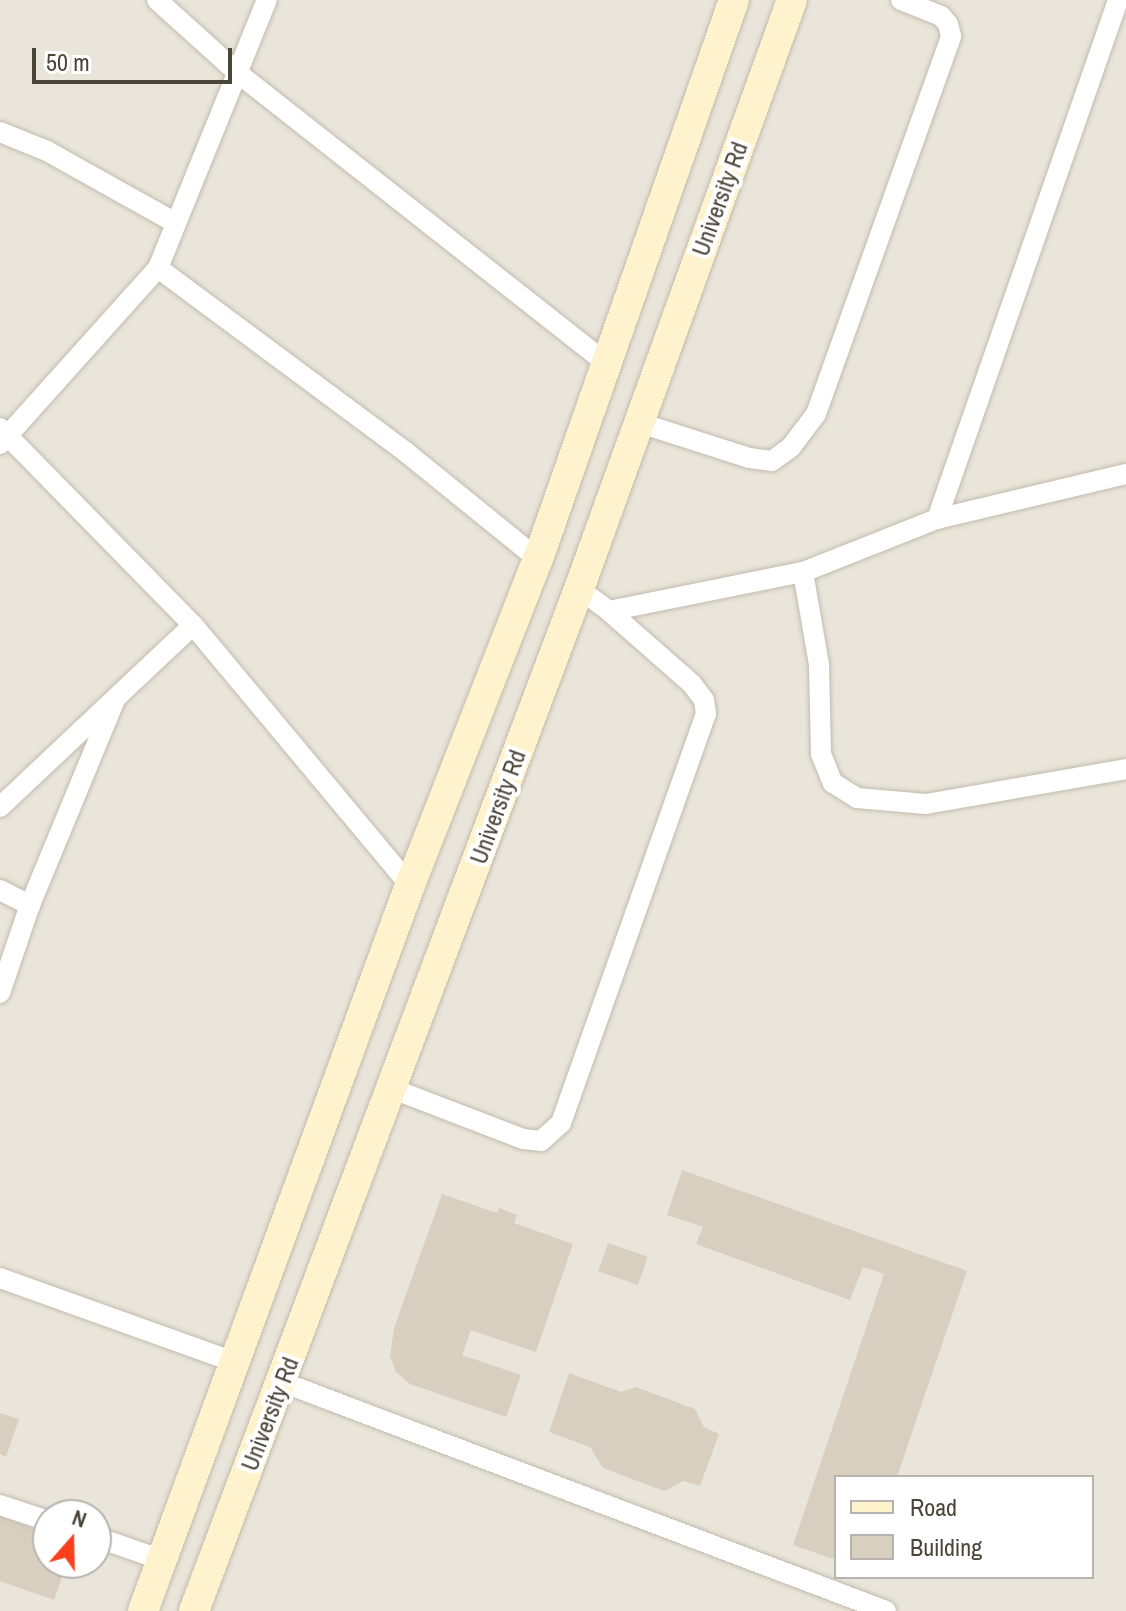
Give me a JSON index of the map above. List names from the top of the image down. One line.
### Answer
{"streets":{"street":["University Rd"]},"legend":["Road","Building"],"scale_bar":"50 m","north":"top"}
